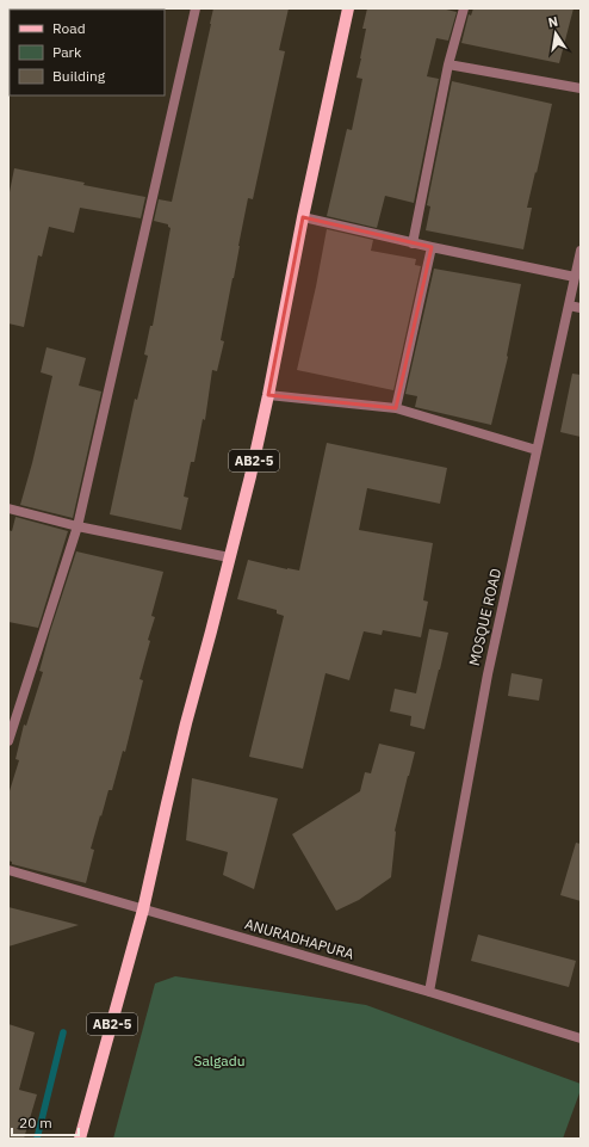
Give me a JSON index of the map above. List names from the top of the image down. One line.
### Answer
{"streets":{"main road":["AB2-5"],"street":["MOSQUE ROAD","ANURADHAPURA"]},"crossings":[["AB2-5","ANURADHAPURA"],["MOSQUE ROAD","ANURADHAPURA"]],"parks":["Salgadu"],"legend":["Road","Park","Building"],"scale_bar":"20 m","north":"top"}
